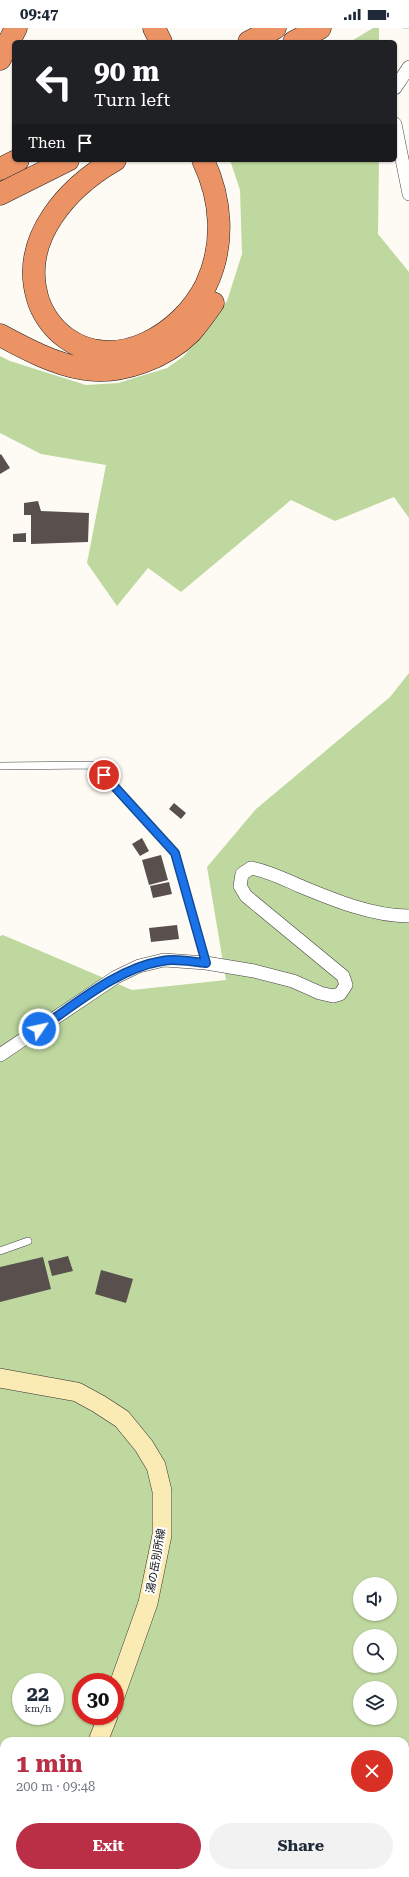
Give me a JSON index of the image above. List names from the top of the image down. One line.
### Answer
{"streets":{"main road":["湯の岳別所線"]},"page":{"status":"09:47","turn":["90 m","Turn left"],"then":"Then","speed":"22 km/h","limit":"30","heading":["1 min","200 m · 09:48"],"buttons":["Exit","Share"]}}
